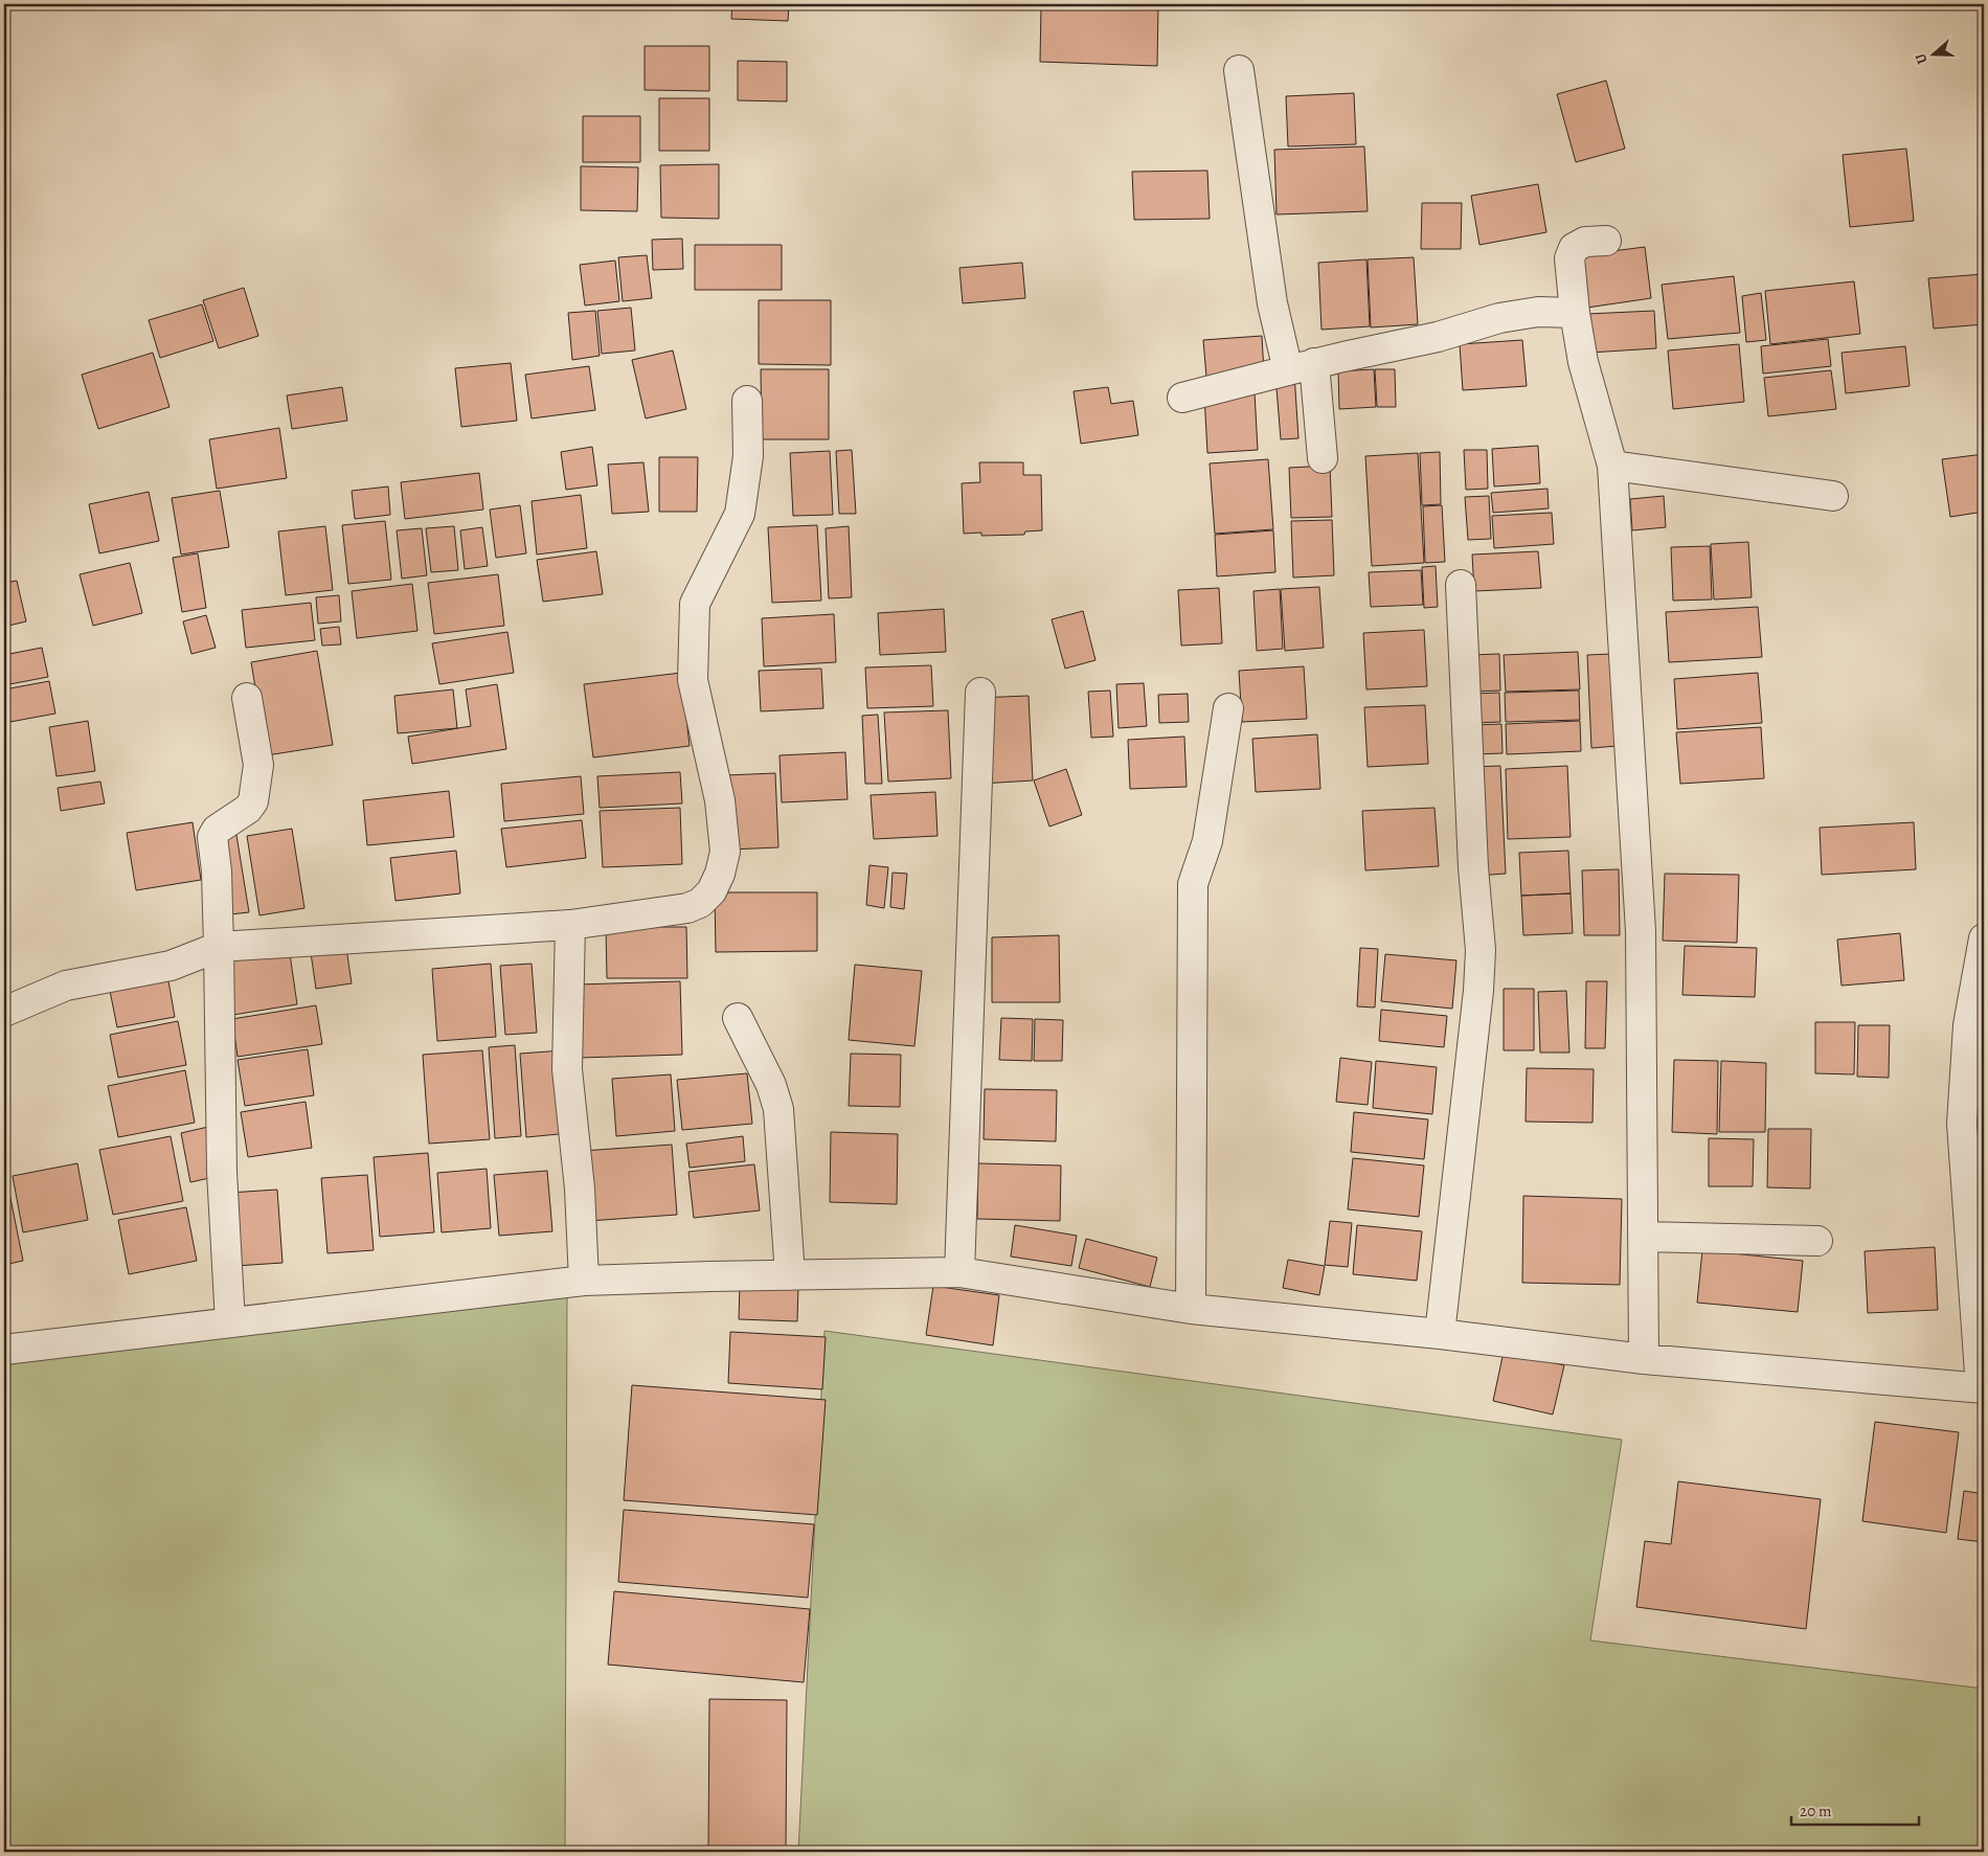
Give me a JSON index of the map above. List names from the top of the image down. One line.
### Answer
{"scale_bar":"20 m","north":"left"}
